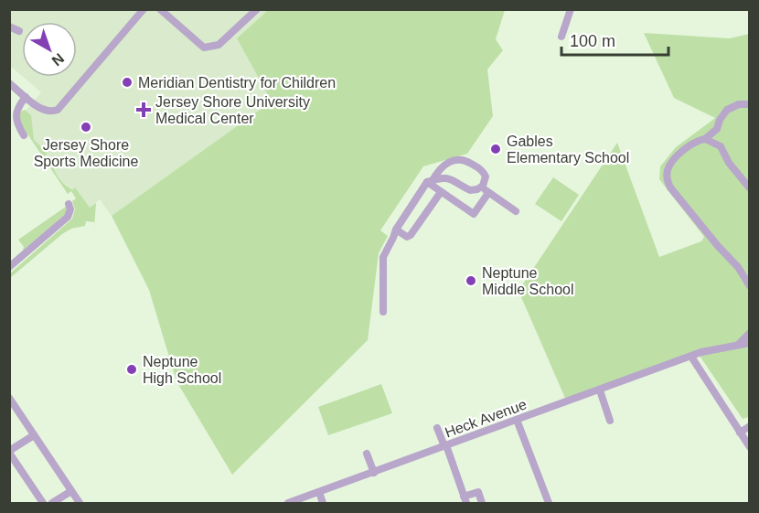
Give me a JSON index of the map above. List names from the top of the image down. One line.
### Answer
{"streets":{"street":["Heck Avenue"]},"places":{"other":["Meridian Dentistry for Children","Jersey Shore Sports Medicine","Gables Elementary School","Neptune Middle School","Neptune High School"],"health":["Jersey Shore University Medical Center"]},"scale_bar":"100 m","north":"bottom right"}
